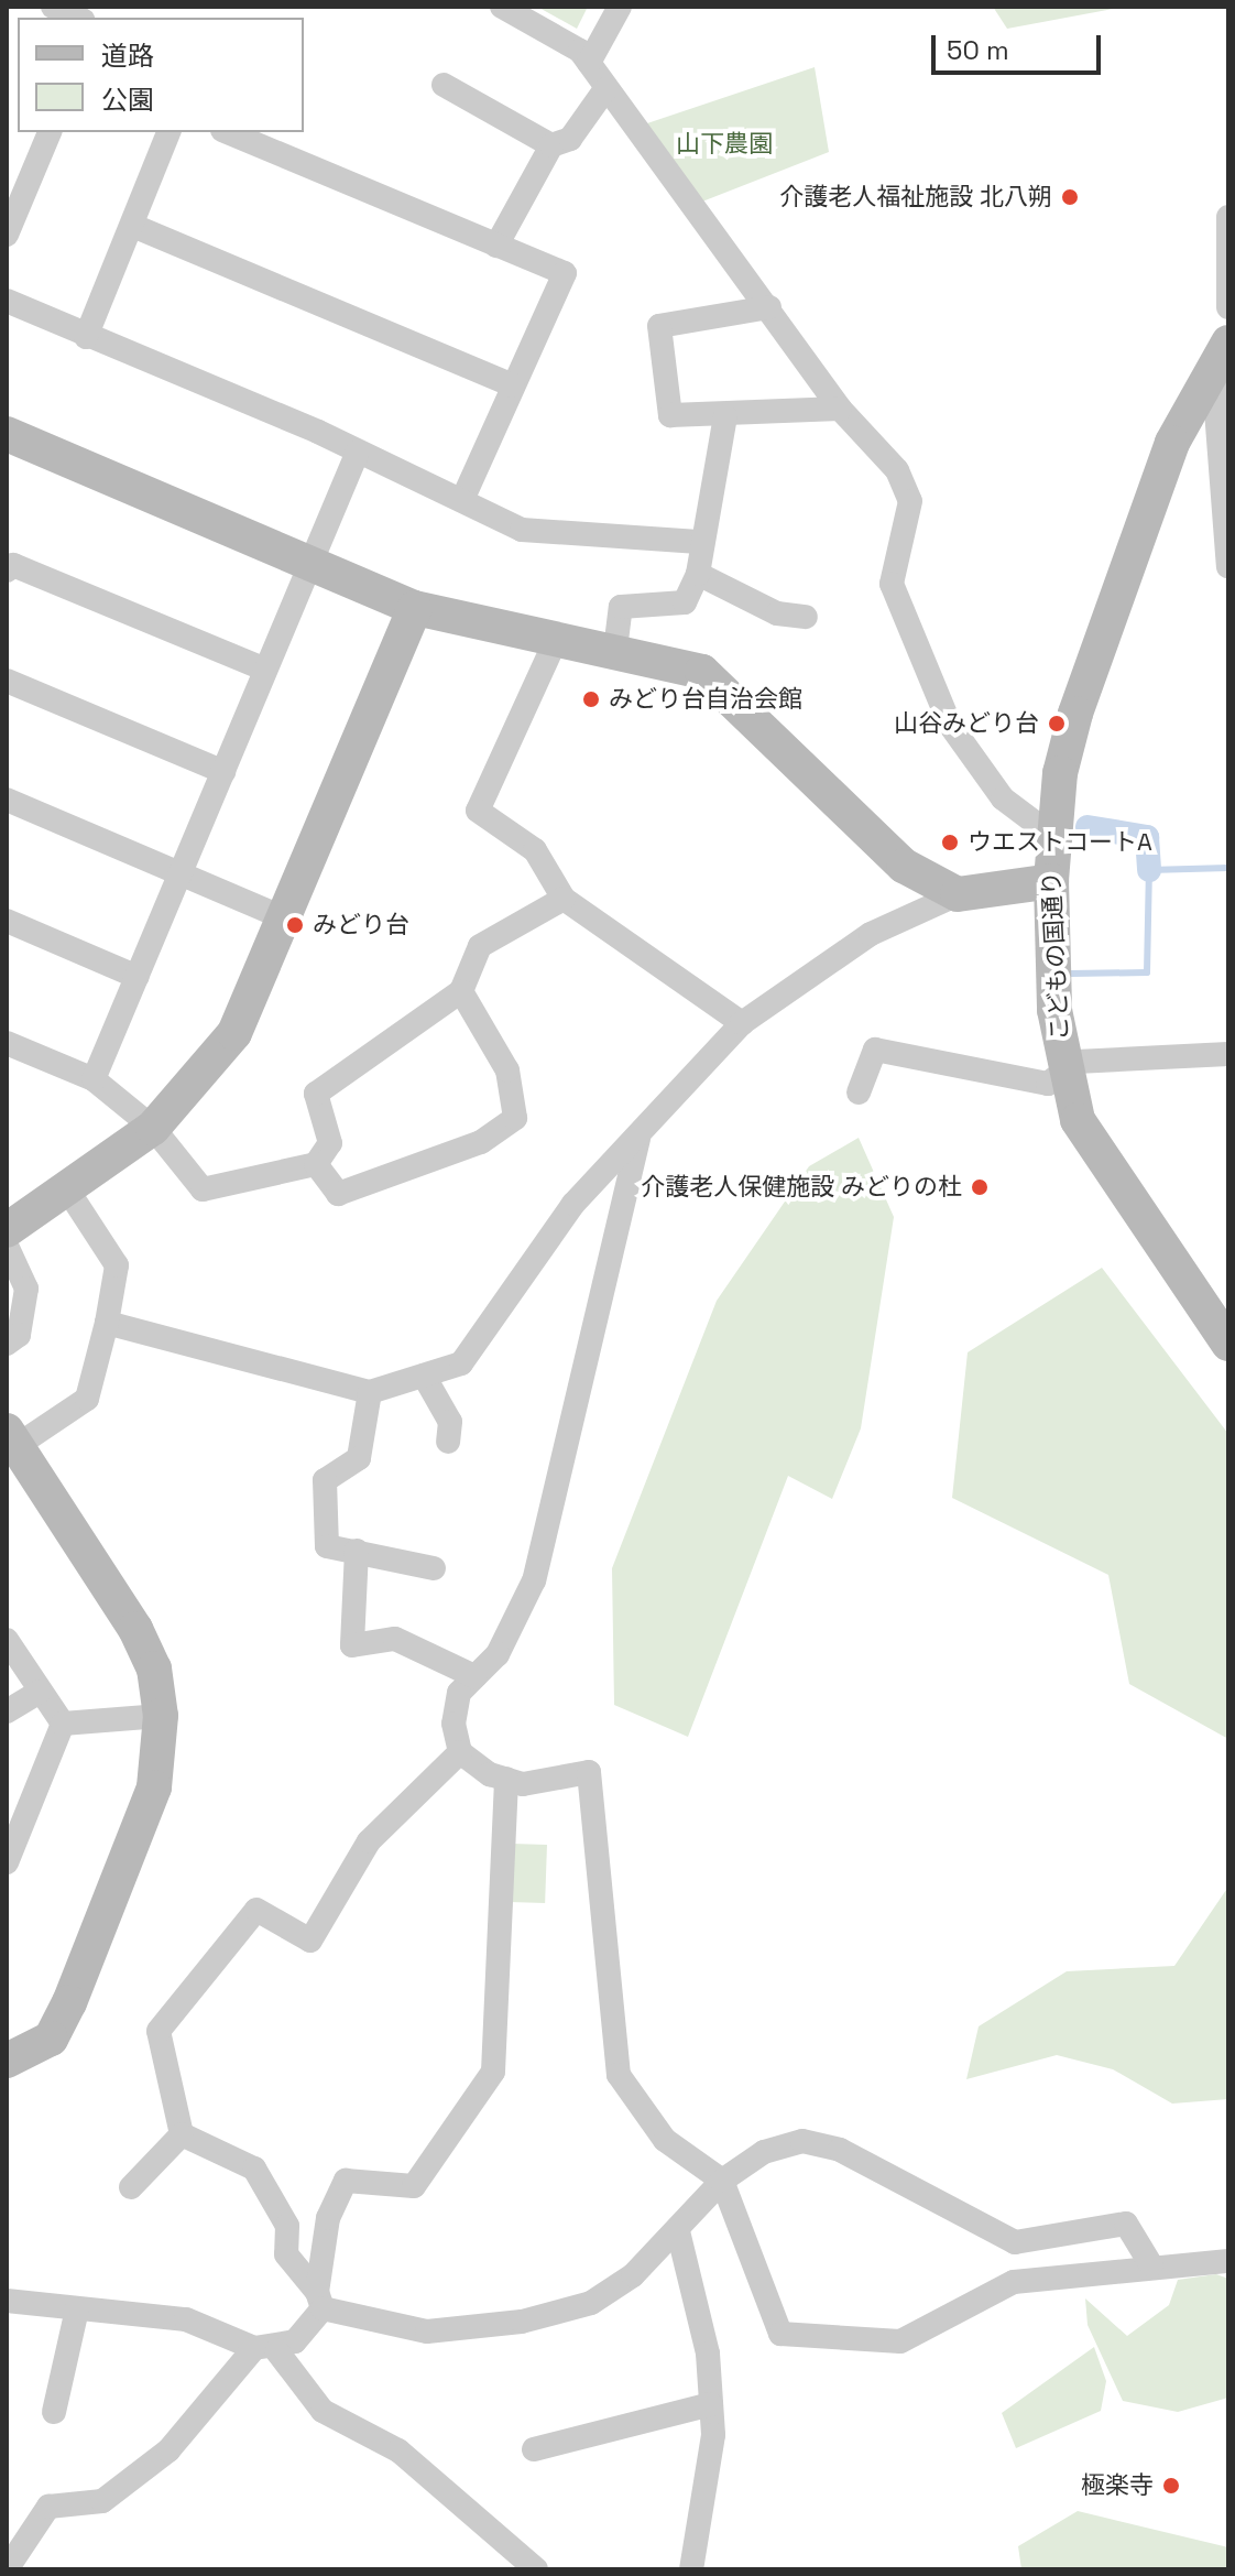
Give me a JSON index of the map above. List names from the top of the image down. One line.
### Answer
{"streets":{"street":["こどもの国通り"]},"parks":["山下農園"],"places":["介護老人福祉施設 北八朔","みどり台自治会館","山谷みどり台","ウエストコートA","みどり台","介護老人保健施設 みどりの杜","極楽寺"],"legend":["道路","公園"],"scale_bar":"50 m"}
